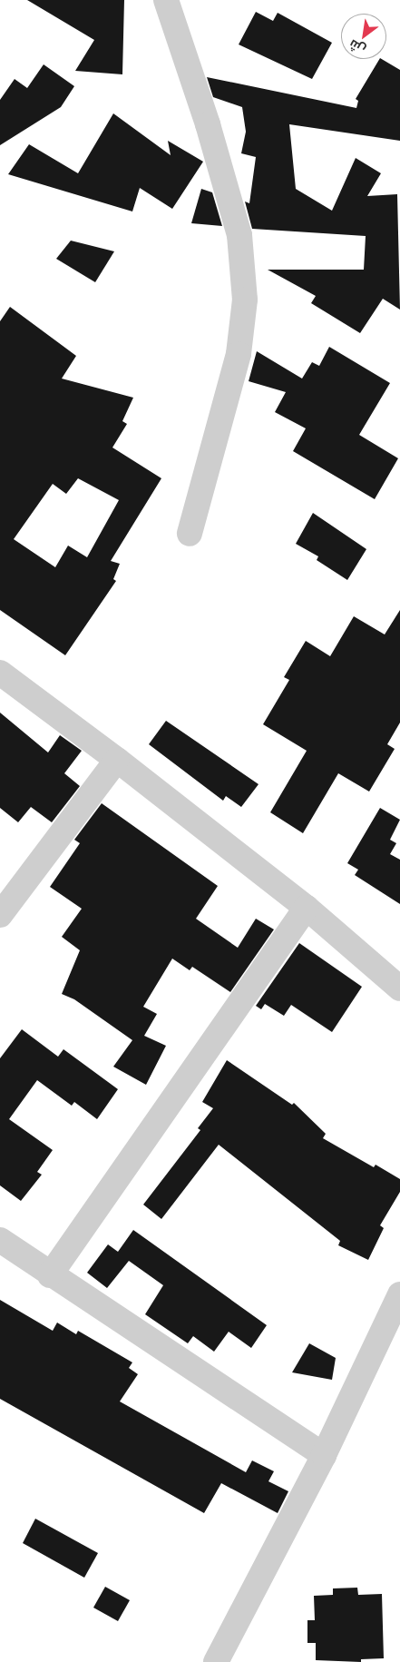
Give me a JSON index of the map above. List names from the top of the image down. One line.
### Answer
{"north":"bottom left"}
